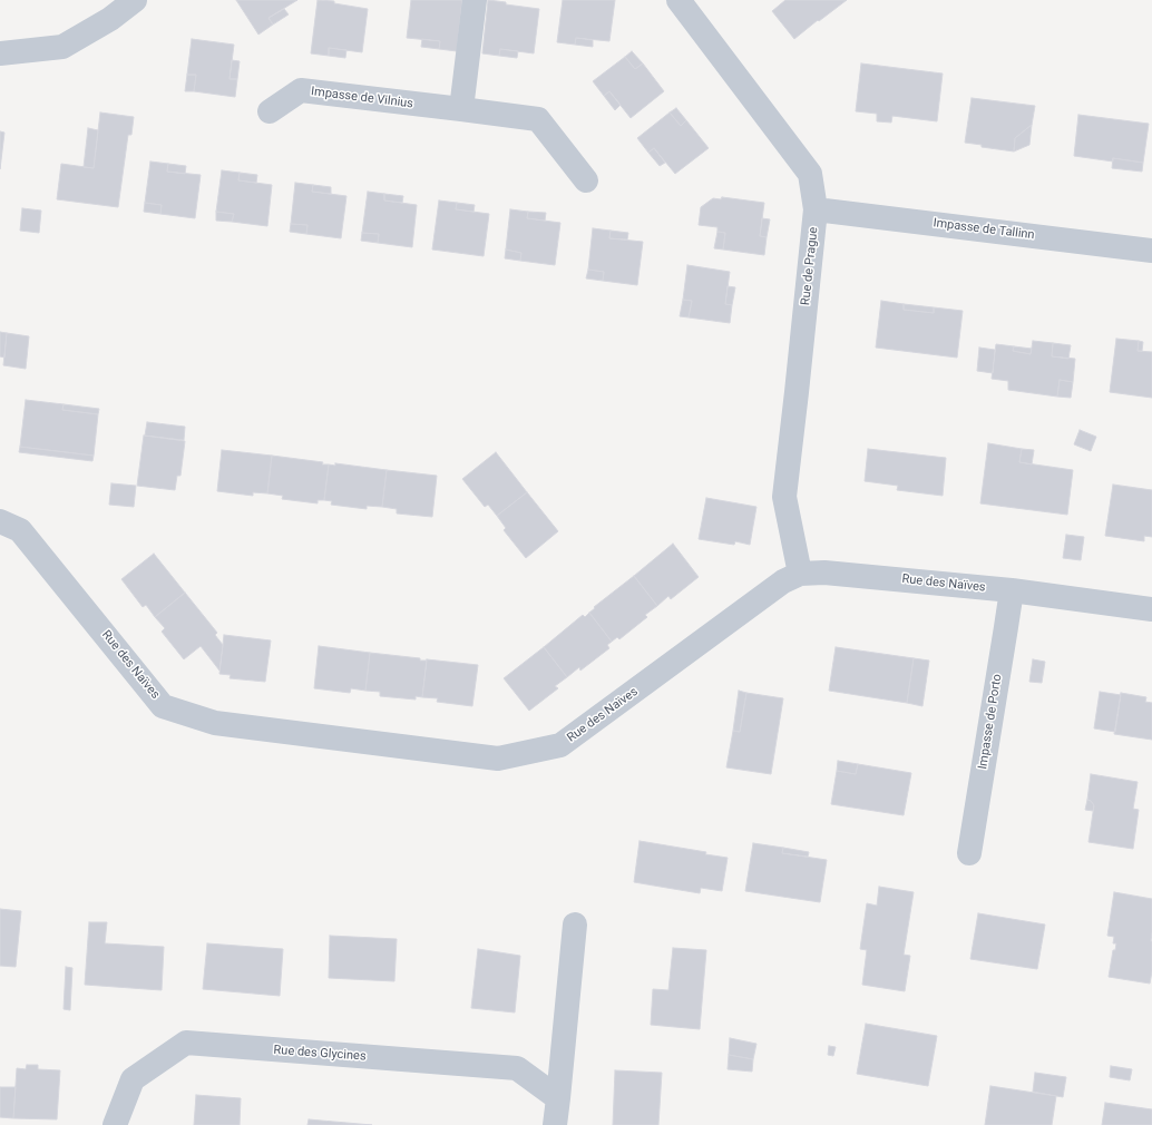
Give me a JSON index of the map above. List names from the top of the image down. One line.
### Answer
{"streets":{"street":["Impasse de Vilnius","Impasse de Tallinn","Rue de Prague","Rue des Naïves","Impasse de Porto","Rue des Glycines"]},"crossings":[["Impasse de Tallinn","Rue de Prague"],["Rue de Prague","Rue des Naïves"],["Rue des Naïves","Impasse de Porto"]]}
